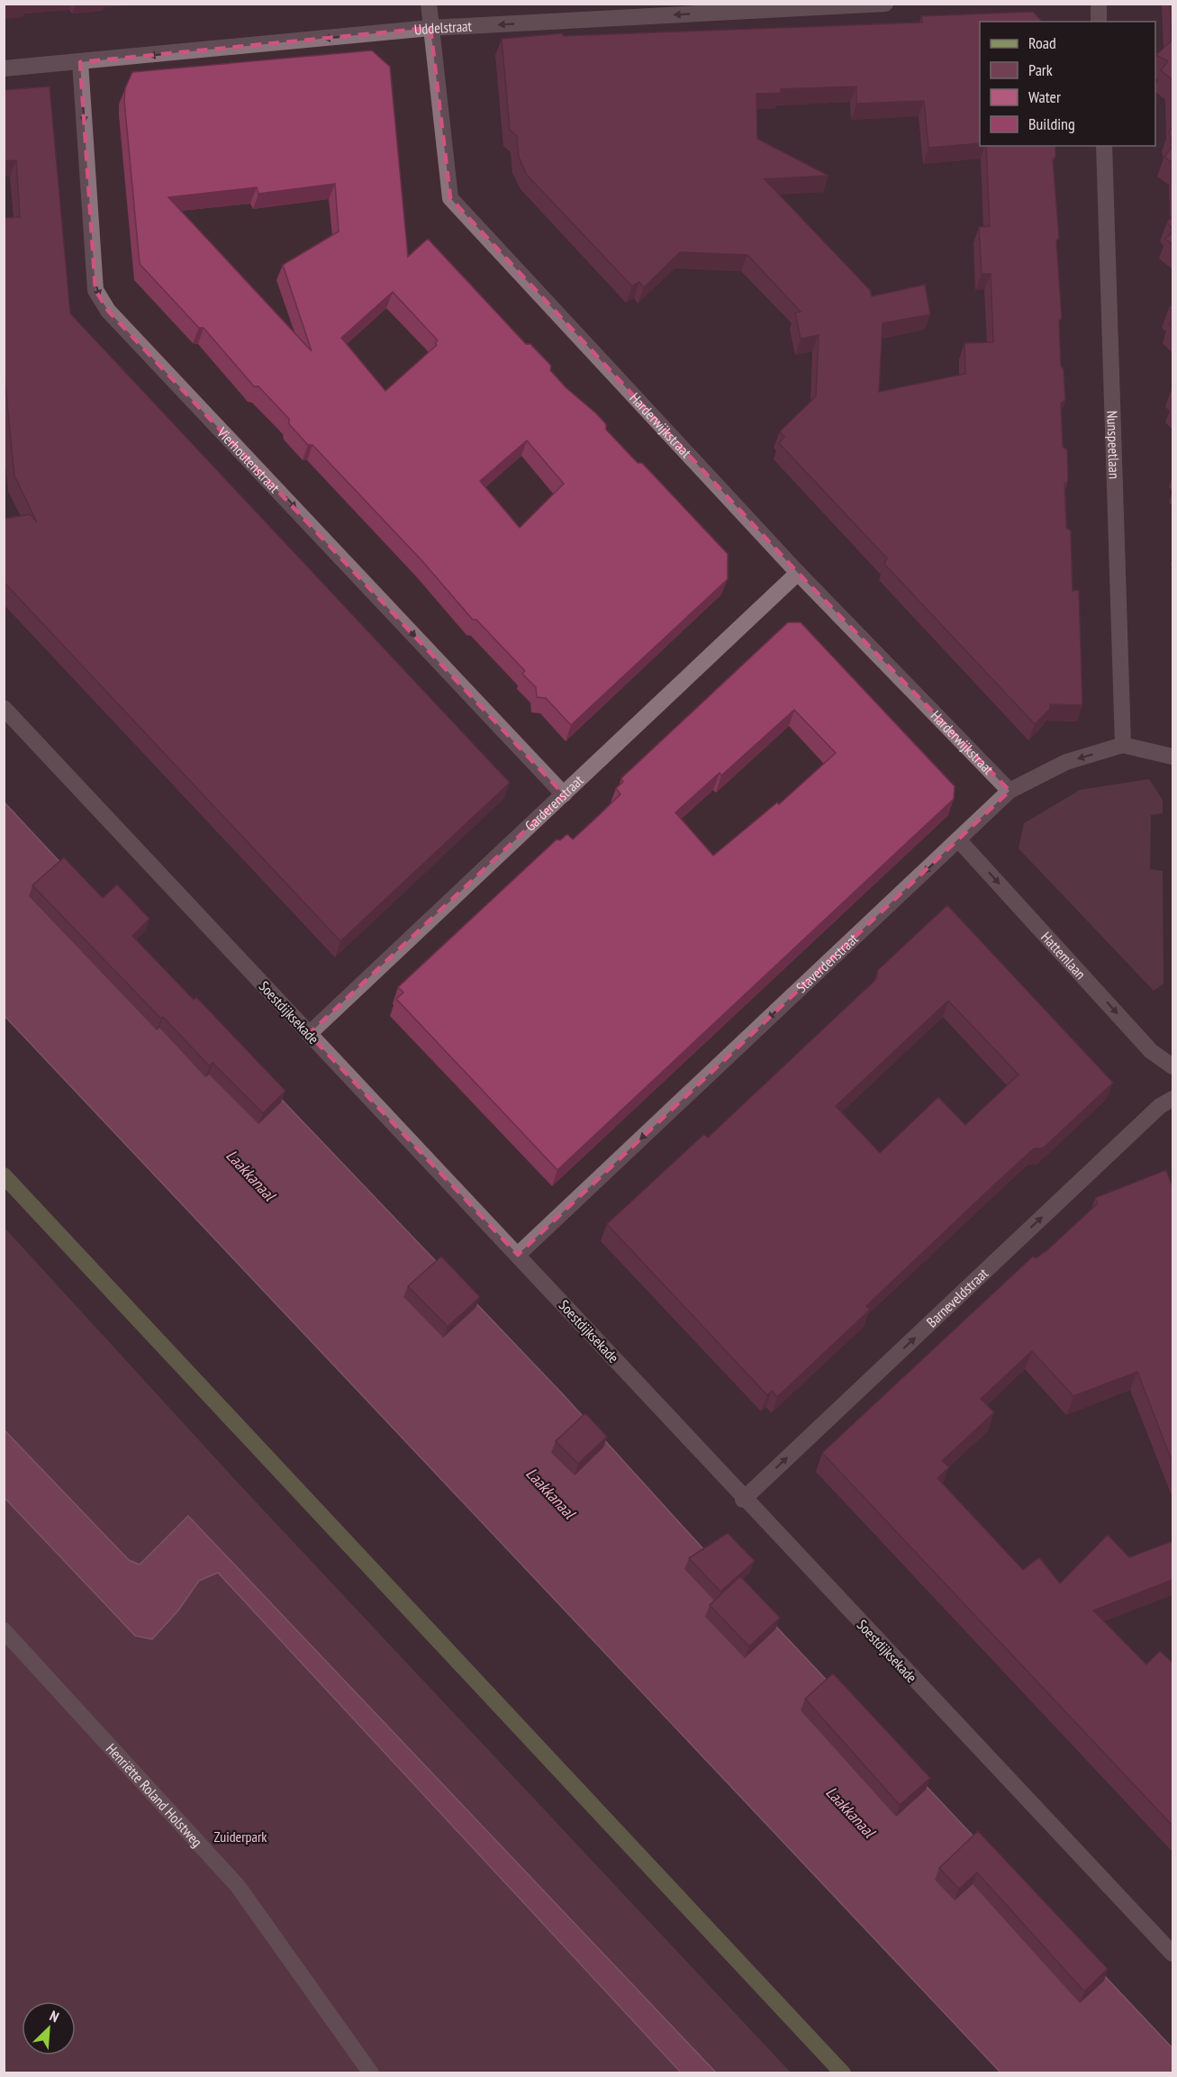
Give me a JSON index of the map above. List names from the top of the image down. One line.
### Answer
{"streets":{"street":["Uddelstraat","Harderwijkstraat","Nunspeetlaan","Vierhoutenstraat","Garderenstraat","Hattemlaan","Staverdenstraat","Soestdijksekade","Barneveldstraat","Henriëtte Roland Holstweg"]},"crossings":[["Uddelstraat","Harderwijkstraat"],["Uddelstraat","Vierhoutenstraat"],["Harderwijkstraat","Garderenstraat"],["Harderwijkstraat","Staverdenstraat"],["Nunspeetlaan","Staverdenstraat"],["Vierhoutenstraat","Garderenstraat"],["Garderenstraat","Soestdijksekade"],["Hattemlaan","Staverdenstraat"],["Staverdenstraat","Soestdijksekade"],["Soestdijksekade","Barneveldstraat"]],"one_way":["Uddelstraat","Vierhoutenstraat","Hattemlaan","Staverdenstraat","Barneveldstraat"],"water":["Laakkanaal"],"parks":["Zuiderpark"],"legend":["Road","Park","Water","Building"],"north":"top right"}
